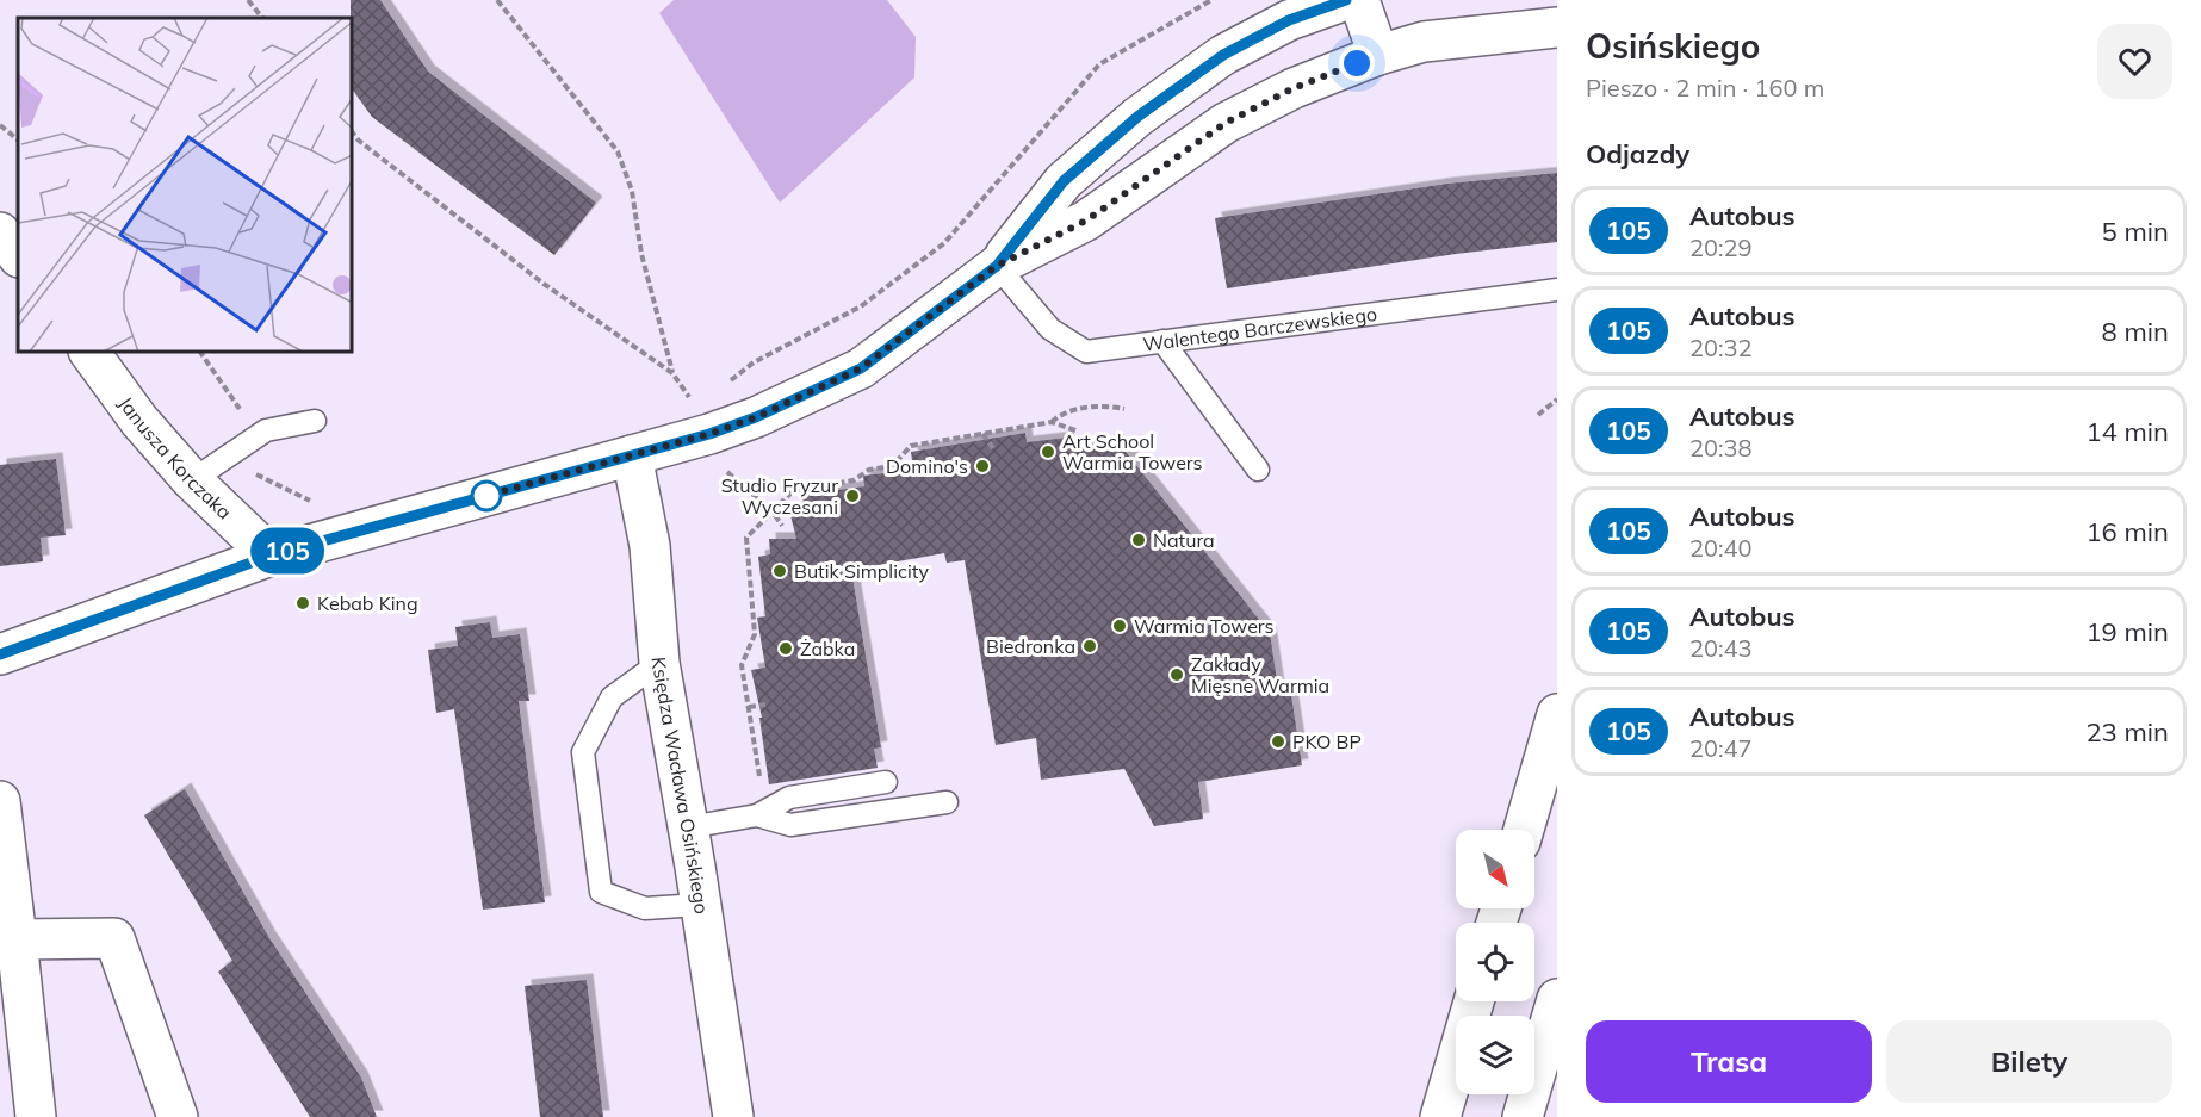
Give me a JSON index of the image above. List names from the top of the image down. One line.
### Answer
{"streets":{"street":["Janusza Korczaka","Księdza Wacława Osińskiego"],"lane":["Walentego Barczewskiego"]},"places":["Art School Warmia Towers","Domino's","Studio Fryzur Wyczesani","Natura","Butik Simplicity","Kebab King","Warmia Towers","Biedronka","Żabka","Zakłady Mięsne Warmia","PKO BP"],"lines":["bus line 105"],"north":"bottom right","page":{"on_map":"105","heading":[["Osińskiego","Pieszo · 2 min · 160 m"],"Odjazdy"],"list":[{"mark":"105","name":"Autobus","note":"20:29","value":"5 min"},{"mark":"105","name":"Autobus","note":"20:32","value":"8 min"},{"mark":"105","name":"Autobus","note":"20:38","value":"14 min"},{"mark":"105","name":"Autobus","note":"20:40","value":"16 min"},{"mark":"105","name":"Autobus","note":"20:43","value":"19 min"},{"mark":"105","name":"Autobus","note":"20:47","value":"23 min"}],"buttons":["Trasa","Bilety"]}}
